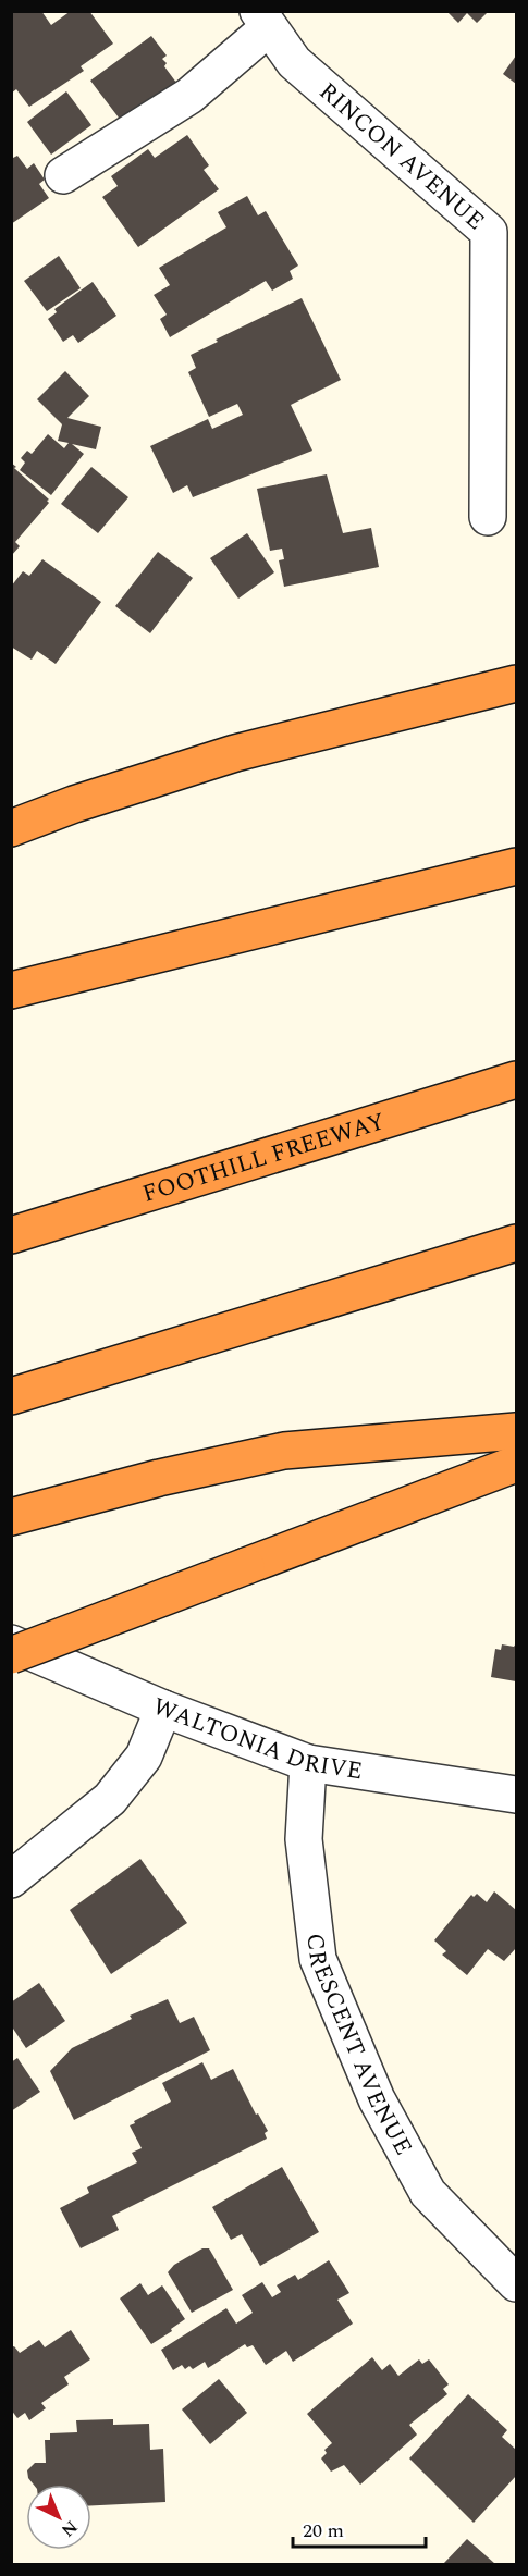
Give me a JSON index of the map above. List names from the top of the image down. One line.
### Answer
{"streets":{"highway":["FOOTHILL FREEWAY"],"street":["RINCON AVENUE","WALTONIA DRIVE","CRESCENT AVENUE"]},"crossings":[["WALTONIA DRIVE","CRESCENT AVENUE"]],"scale_bar":"20 m","north":"bottom right"}
